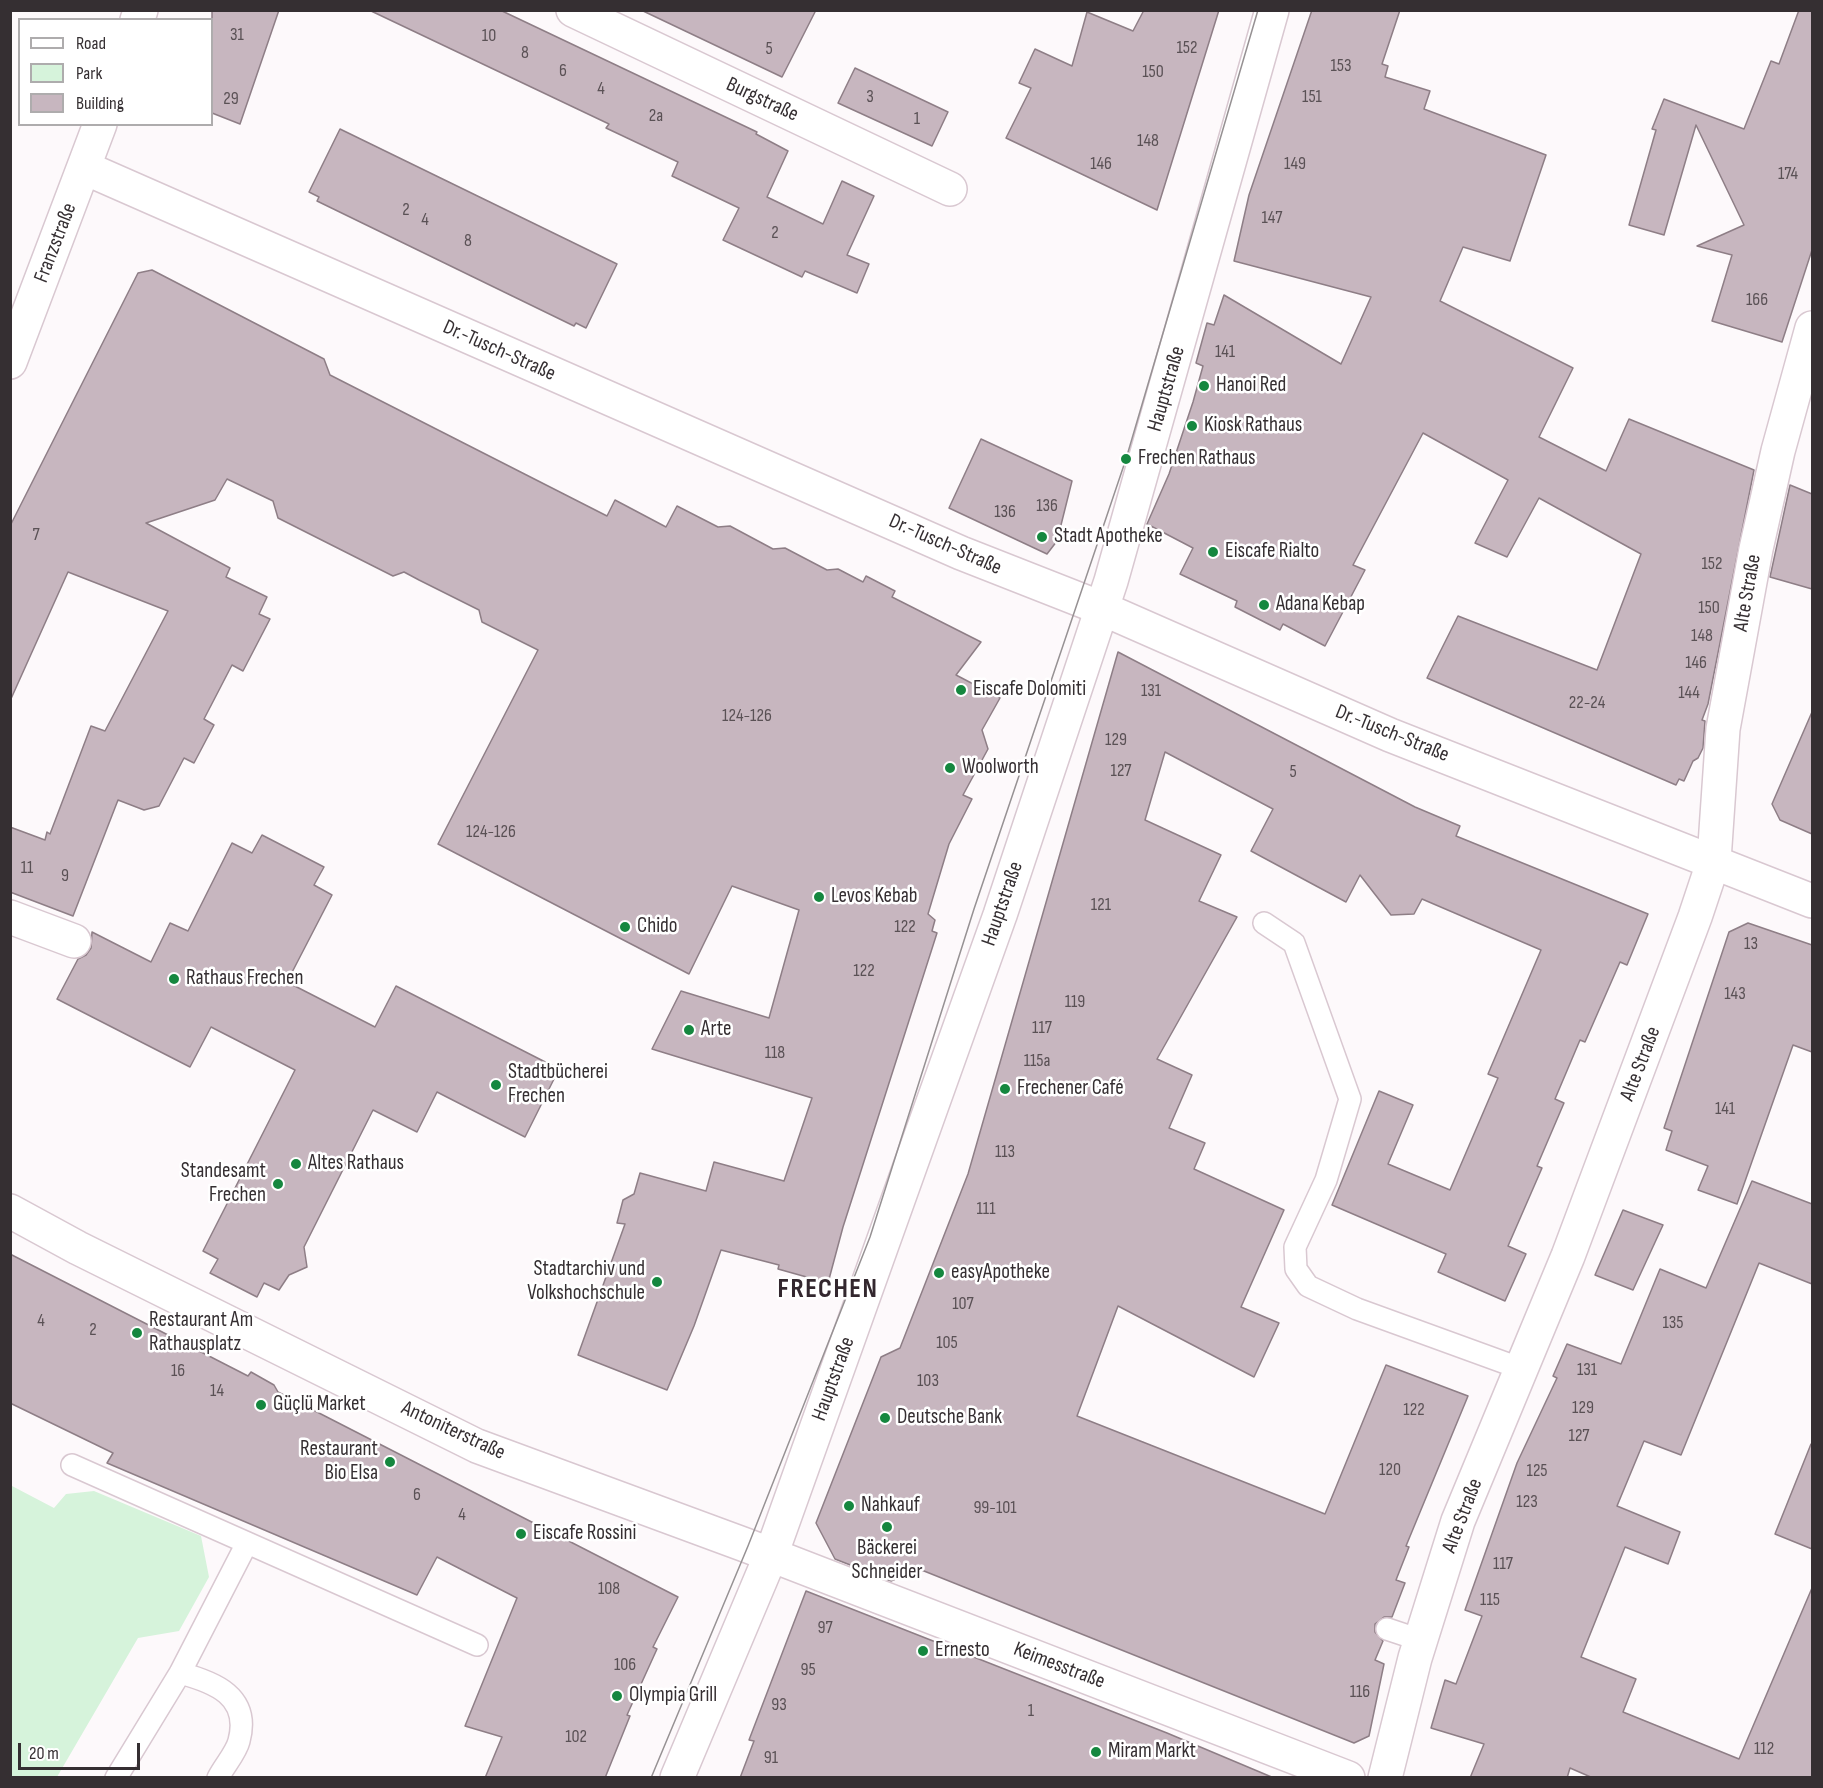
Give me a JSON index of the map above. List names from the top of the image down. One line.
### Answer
{"streets":{"street":["Burgstraße","Franzstraße","Dr.-Tusch-Straße","Hauptstraße","Alte Straße","Antoniterstraße","Keimesstraße"]},"crossings":[["Franzstraße","Dr.-Tusch-Straße"],["Dr.-Tusch-Straße","Hauptstraße"],["Dr.-Tusch-Straße","Alte Straße"],["Hauptstraße","Antoniterstraße"],["Hauptstraße","Keimesstraße"],["Antoniterstraße","Keimesstraße"]],"districts":["FRECHEN"],"places":["Hanoi Red","Kiosk Rathaus","Frechen Rathaus","Stadt Apotheke","Eiscafe Rialto","Adana Kebap","Eiscafe Dolomiti","Woolworth","Levos Kebab","Chido","Rathaus Frechen","Arte","Stadtbücherei Frechen","Frechener Café","Altes Rathaus","Standesamt Frechen","easyApotheke","Stadtarchiv und Volkshochschule","Restaurant Am Rathausplatz","Güçlü Market","Deutsche Bank","Restaurant Bio Elsa","Nahkauf","Bäckerei Schneider","Eiscafe Rossini","Ernesto","Olympia Grill","Miram Markt"],"house_numbers":["31","10","152","5","8","153","6","150","4","3","151","29","2a","1","148","146","149","174","2","147","4","2","8","166","141","136","136","7","152","150","148","146","131","144","22-24","124-126","129","127","5","124-126","11","9","121","122","13","122","143","119","117","118","115a","141","113","111","107","4","135","2","105","131","16","103","14","129","122","127","120","125","6","123","99-101","4","117","108","115","97","106","95","116","93","1","102","112","91"],"legend":["Road","Park","Building"],"scale_bar":"20 m"}
